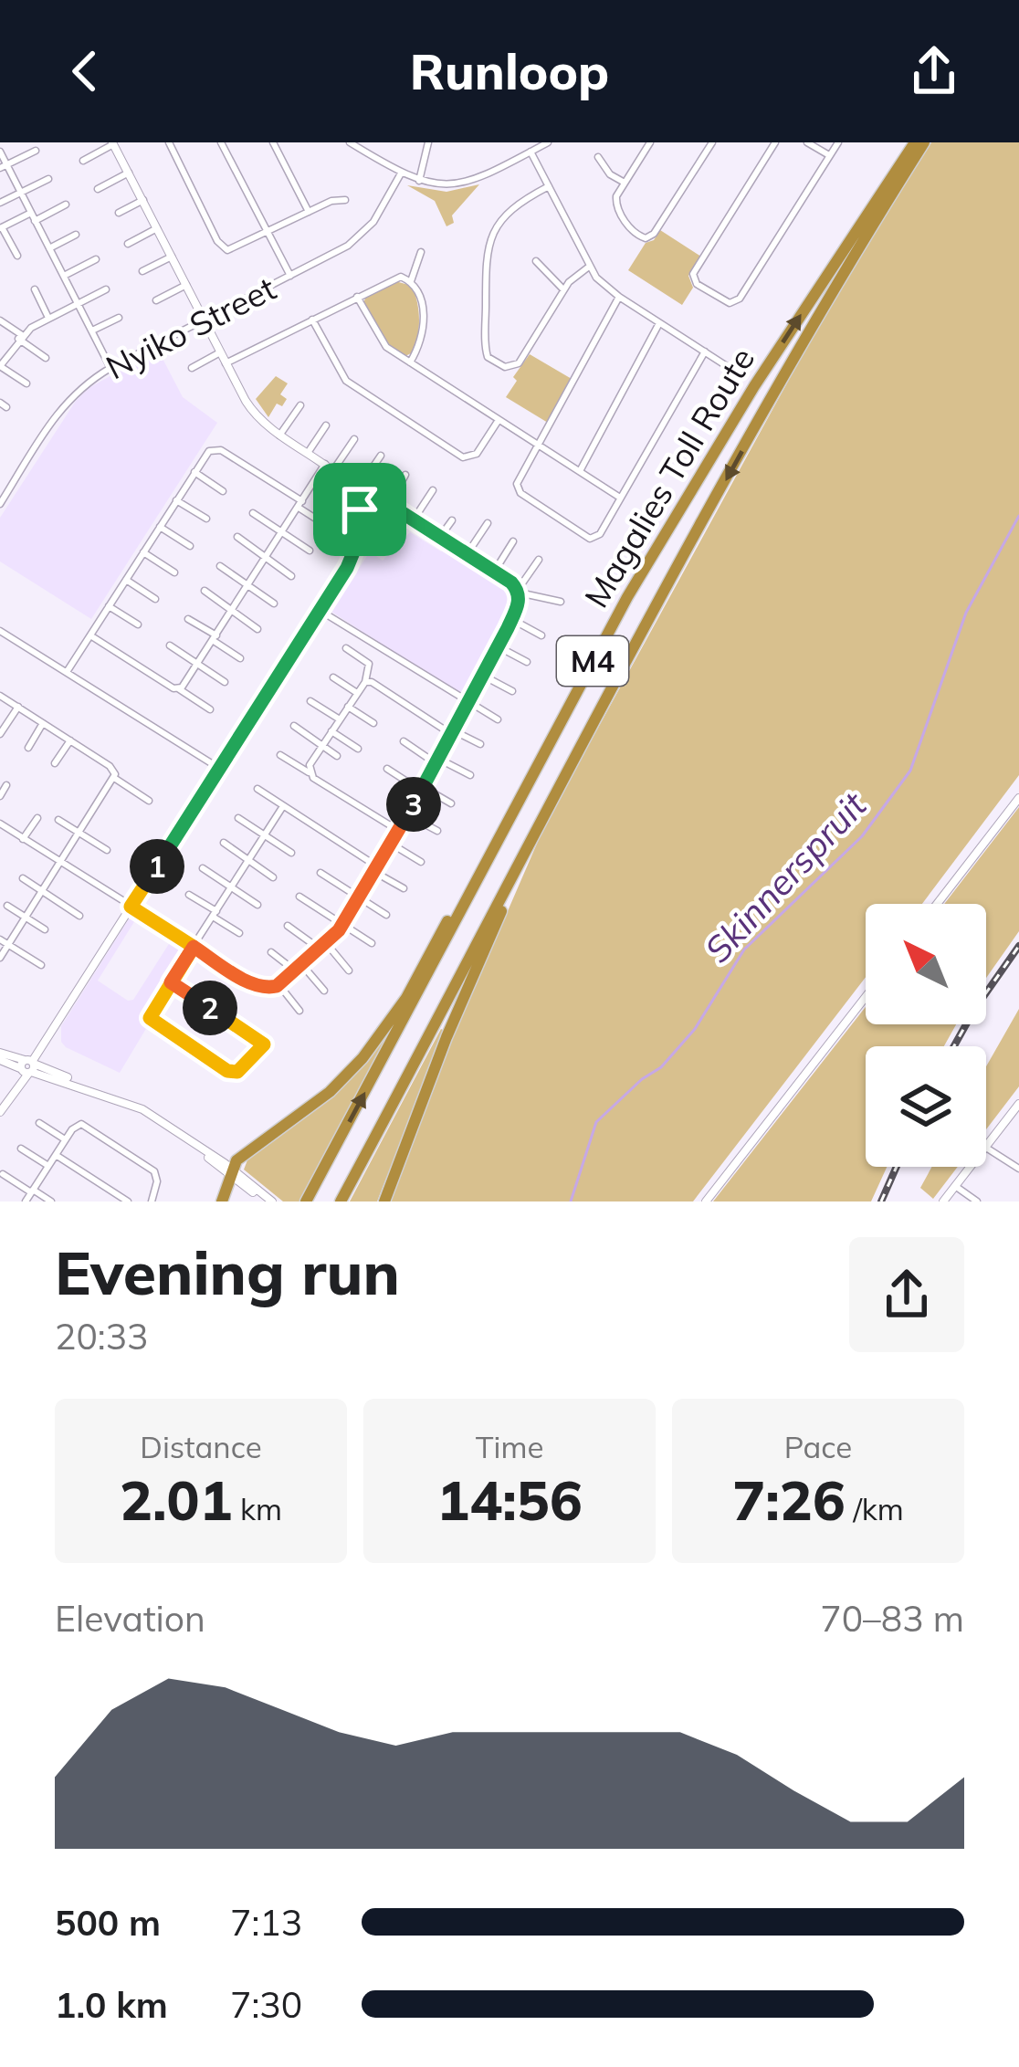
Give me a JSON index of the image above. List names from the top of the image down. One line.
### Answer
{"streets":{"highway":["Magalies Toll Route","M4"],"street":["Nyiko Street"]},"water":["Skinnerspruit"],"north":"top left","page":{"header":"Runloop","pins":["3","1","2"],"heading":["Evening run","20:33"],"stats":[["Distance","2.01 km"],["Time","14:56"],["Pace","7:26 /km"]],"chart":["Elevation","70–83 m"],"list":[{"name":"500 m","note":"7:13"},{"name":"1.0 km","note":"7:30"}]}}
